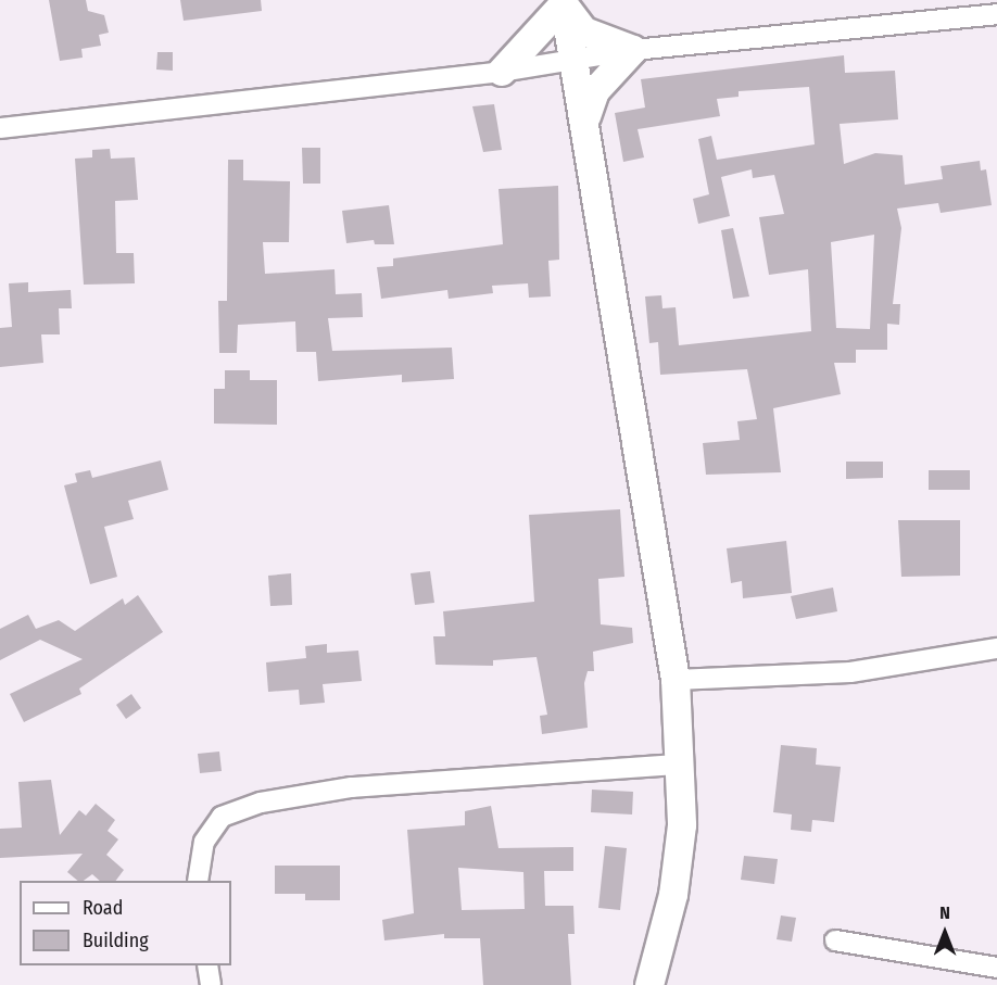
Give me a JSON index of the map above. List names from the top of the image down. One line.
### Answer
{"legend":["Road","Building"],"north":"top"}
